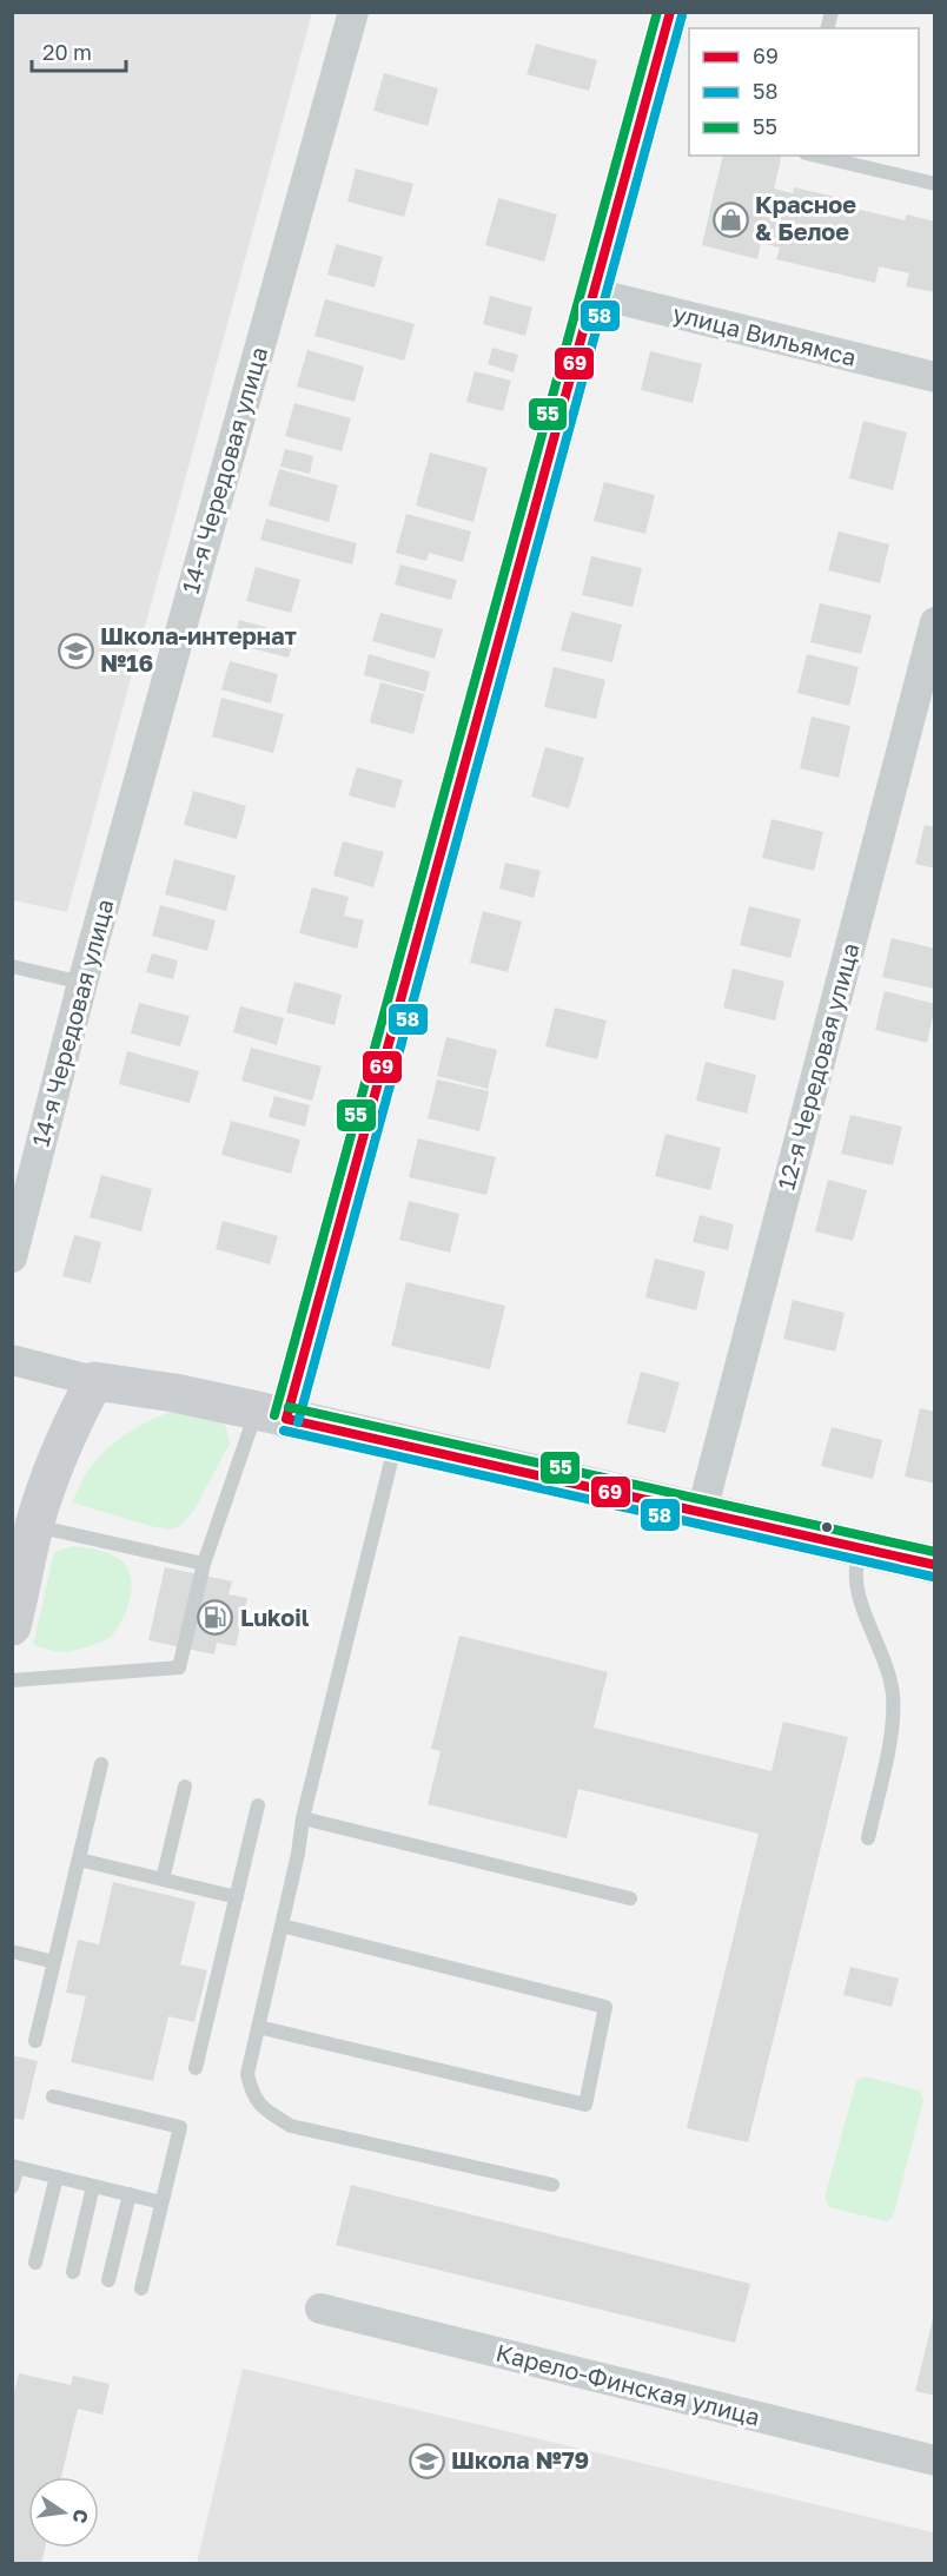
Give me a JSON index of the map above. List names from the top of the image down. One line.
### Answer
{"streets":{"street":["улица Вильямса","14-я Чередовая улица","12-я Чередовая улица","Карело-Финская улица"]},"places":{"shop":["Красное & Белое"],"school or university":["Школа-интернат №16","Школа №79"],"fuel station":["Lukoil"]},"lines":["transit line 69","transit line 55","transit line 58"],"legend":["69","58","55"],"scale_bar":"20 m","north":"right"}
